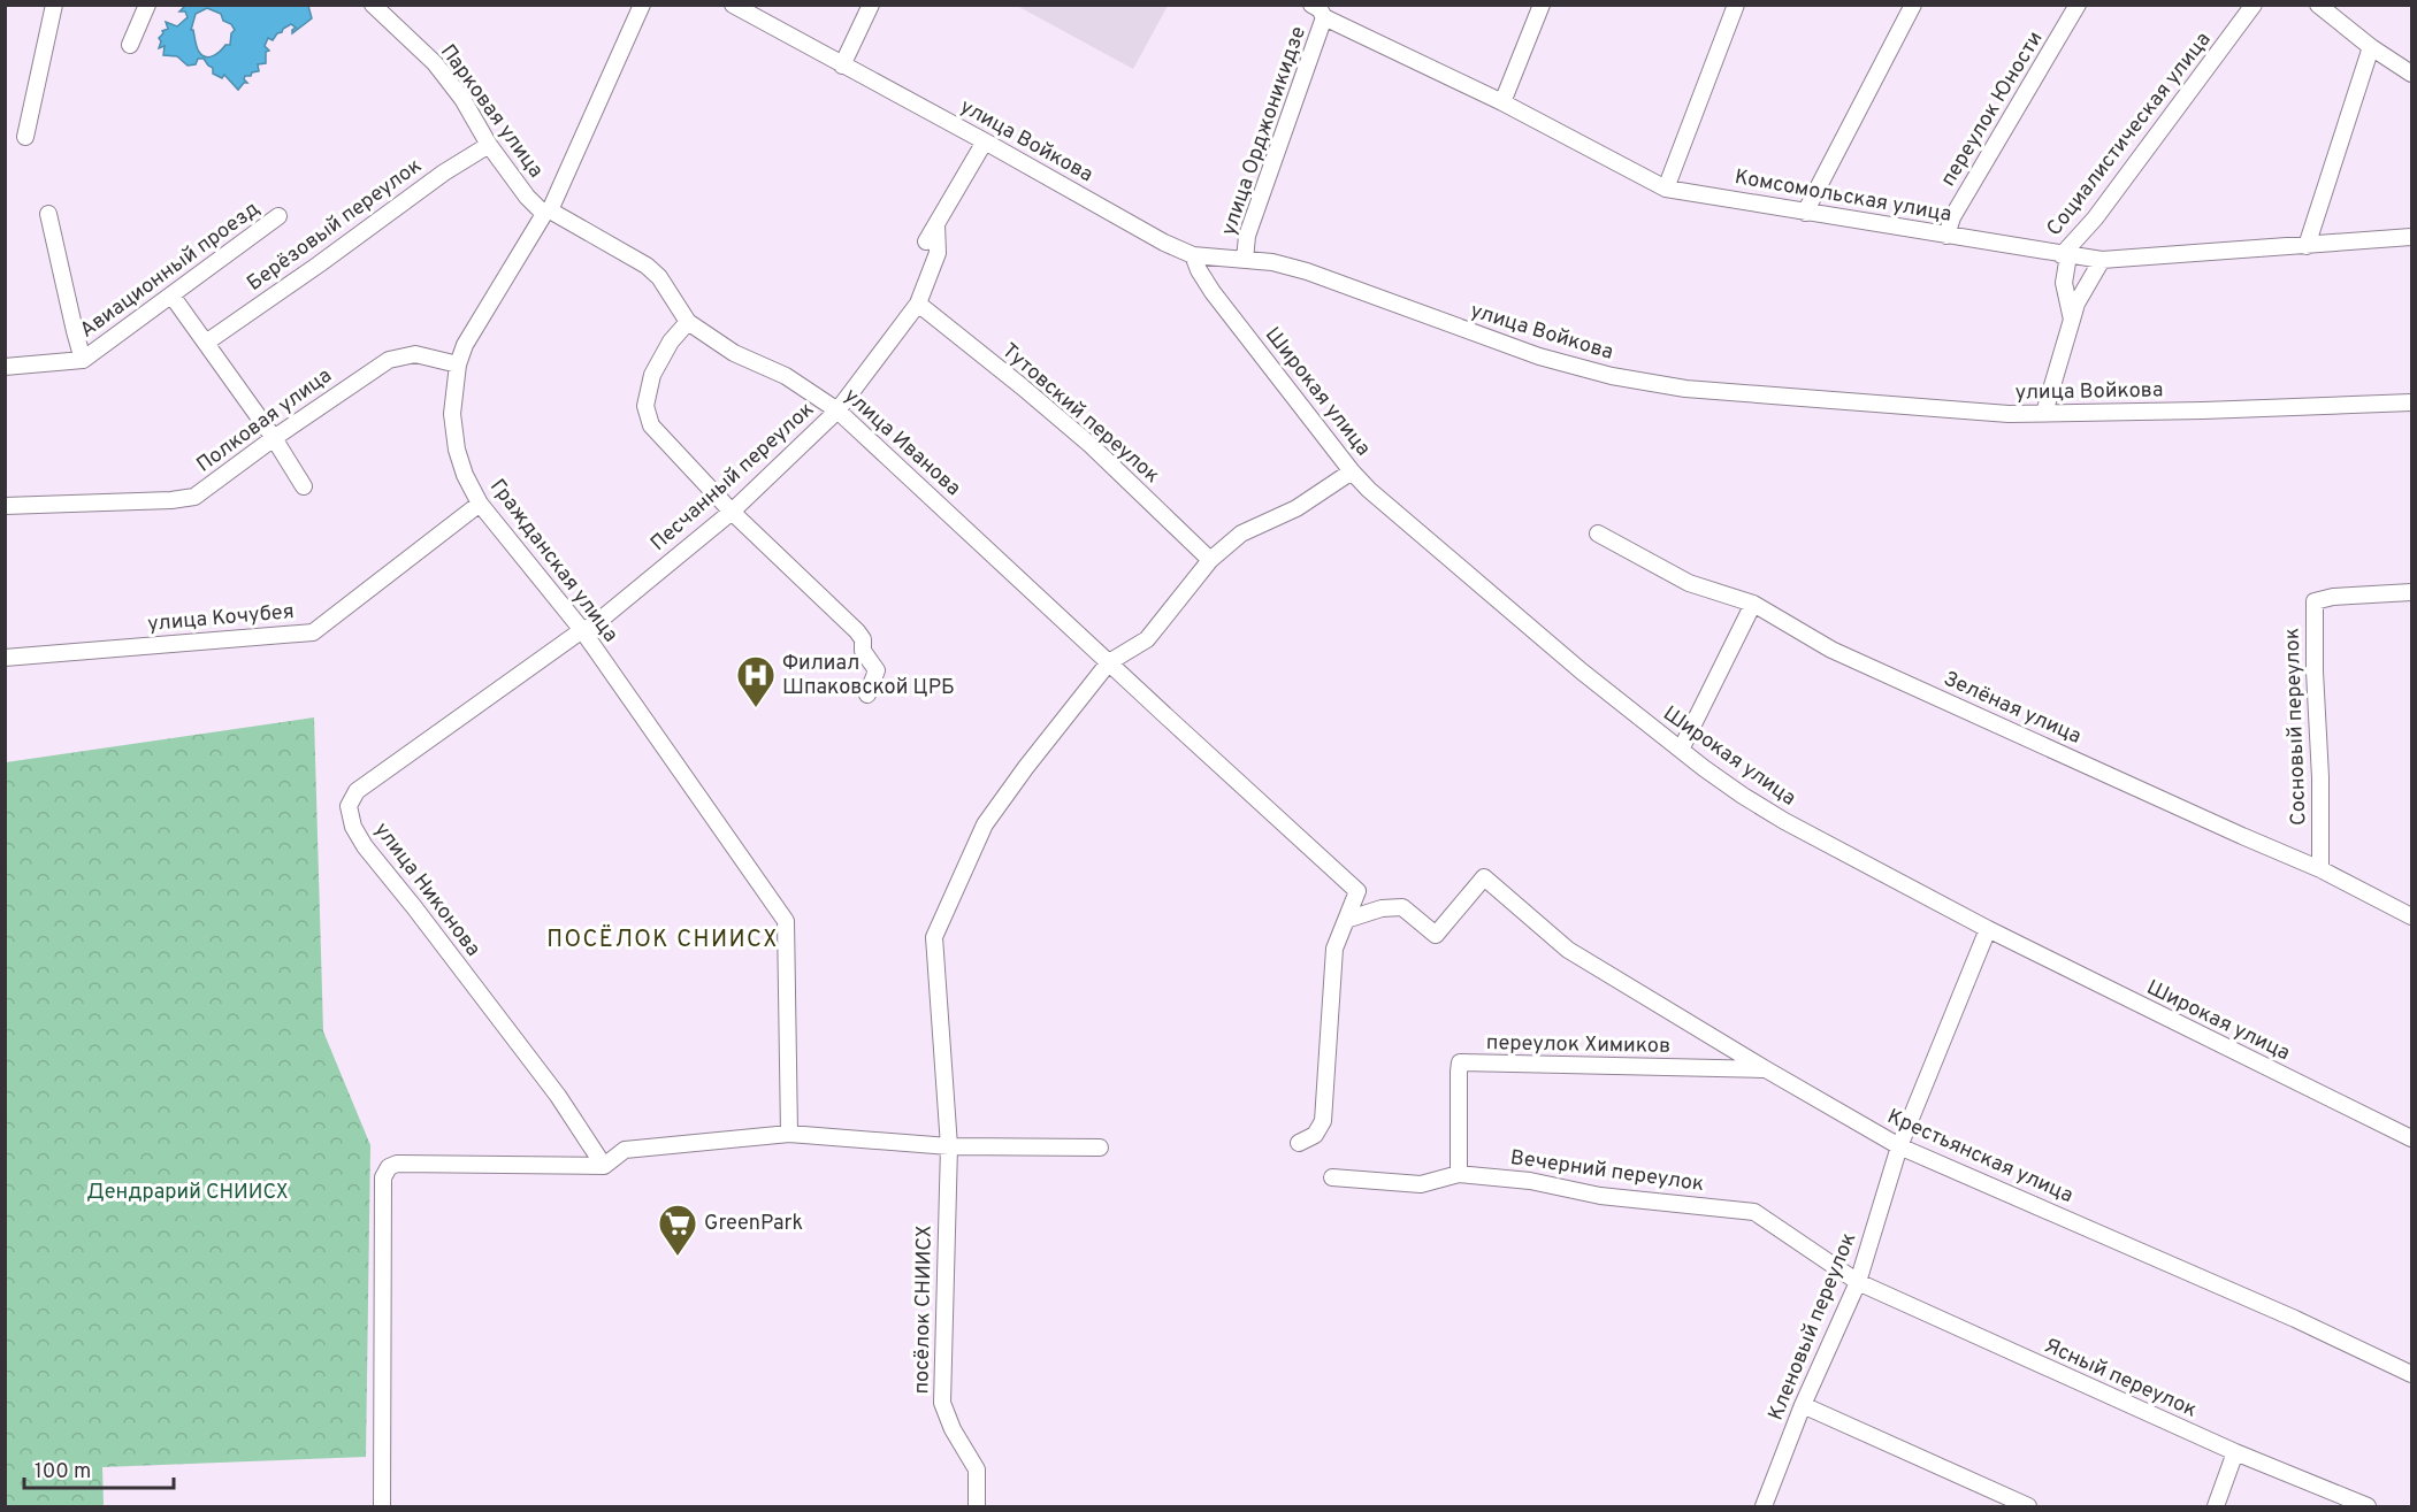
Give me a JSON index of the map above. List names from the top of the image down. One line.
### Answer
{"streets":{"street":["переулок Юности","Парковая улица","улица Орджоникидзе","Социалистическая улица","улица Войкова","Комсомольская улица","Берёзовый переулок","Авиационный проезд","Широкая улица","Тутовский переулок","Полковая улица","улица Иванова","Песчанный переулок","Гражданская улица","улица Кочубея","Зелёная улица","Сосновый переулок","улица Никонова","переулок Химиков","Крестьянская улица","Вечерний переулок","посёлок СНИИСХ","Кленовый переулок","Ясный переулок"]},"crossings":[["переулок Юности","Комсомольская улица"],["Парковая улица","Берёзовый переулок"],["Парковая улица","улица Иванова"],["Парковая улица","Гражданская улица"],["улица Орджоникидзе","улица Войкова"],["улица Орджоникидзе","Комсомольская улица"],["Социалистическая улица","Комсомольская улица"],["улица Войкова","Широкая улица"],["Широкая улица","Кленовый переулок"],["Тутовский переулок","Песчанный переулок"],["Полковая улица","Гражданская улица"],["улица Иванова","Песчанный переулок"],["улица Иванова","Гражданская улица"],["улица Иванова","Крестьянская улица"],["улица Иванова","посёлок СНИИСХ"],["Песчанный переулок","Гражданская улица"],["Песчанный переулок","улица Никонова"],["Гражданская улица","улица Кочубея"],["Гражданская улица","улица Никонова"],["Зелёная улица","Сосновый переулок"],["переулок Химиков","Крестьянская улица"],["переулок Химиков","Вечерний переулок"],["Крестьянская улица","Кленовый переулок"],["Вечерний переулок","Кленовый переулок"],["Вечерний переулок","Ясный переулок"],["Кленовый переулок","Ясный переулок"]],"districts":["ПОСЁЛОК СНИИСХ"],"parks":["Дендрарий СНИИСХ"],"places":{"hospital":["Филиал Шпаковской ЦРБ"],"supermarket":["GreenPark"]},"scale_bar":"100 m"}
